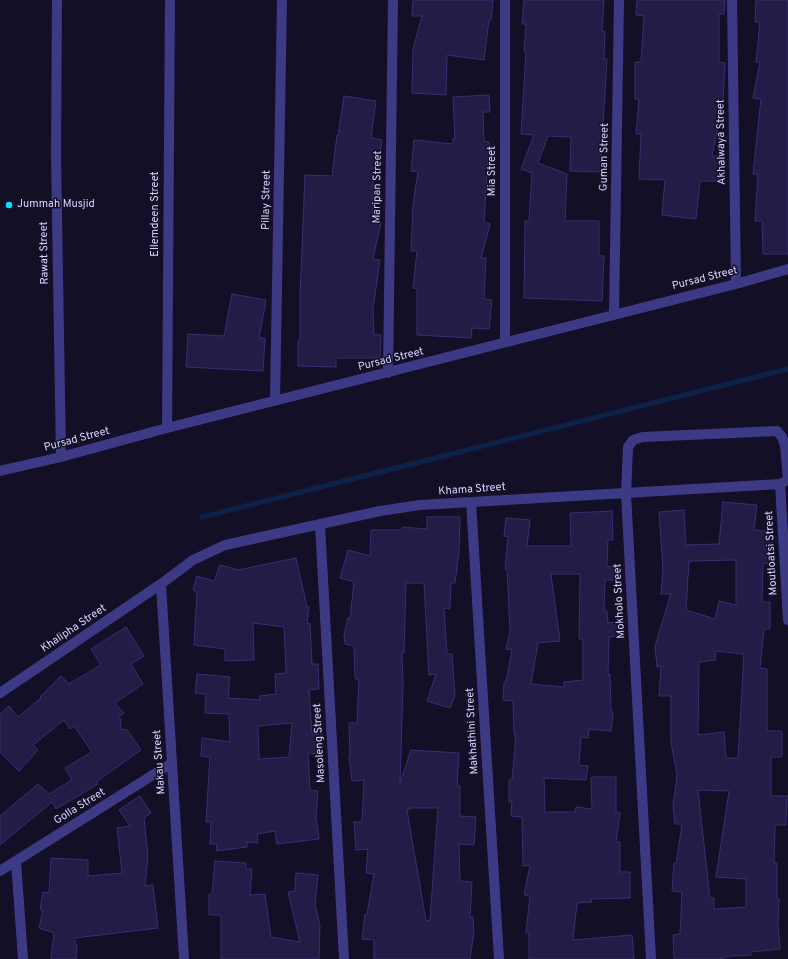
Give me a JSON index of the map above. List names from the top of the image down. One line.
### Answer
{"streets":{"street":["Akhalwaya Street","Guman Street","Mia Street","Maripan Street","Pillay Street","Ellemdeen Street","Rawat Street","Pursad Street","Khama Street","Moutloatsi Street","Mokholo Street","Khalipha Street","Makhathini Street","Masoleng Street","Makau Street","Golla Street"]},"crossings":[["Akhalwaya Street","Pursad Street"],["Guman Street","Pursad Street"],["Mia Street","Pursad Street"],["Maripan Street","Pursad Street"],["Pillay Street","Pursad Street"],["Ellemdeen Street","Pursad Street"],["Rawat Street","Pursad Street"],["Khama Street","Moutloatsi Street"],["Khama Street","Mokholo Street"],["Khama Street","Khalipha Street"],["Khama Street","Makhathini Street"],["Khama Street","Masoleng Street"],["Khama Street","Makau Street"],["Moutloatsi Street","Mokholo Street"],["Khalipha Street","Makau Street"],["Makau Street","Golla Street"]],"places":["Jummah Musjid"]}
